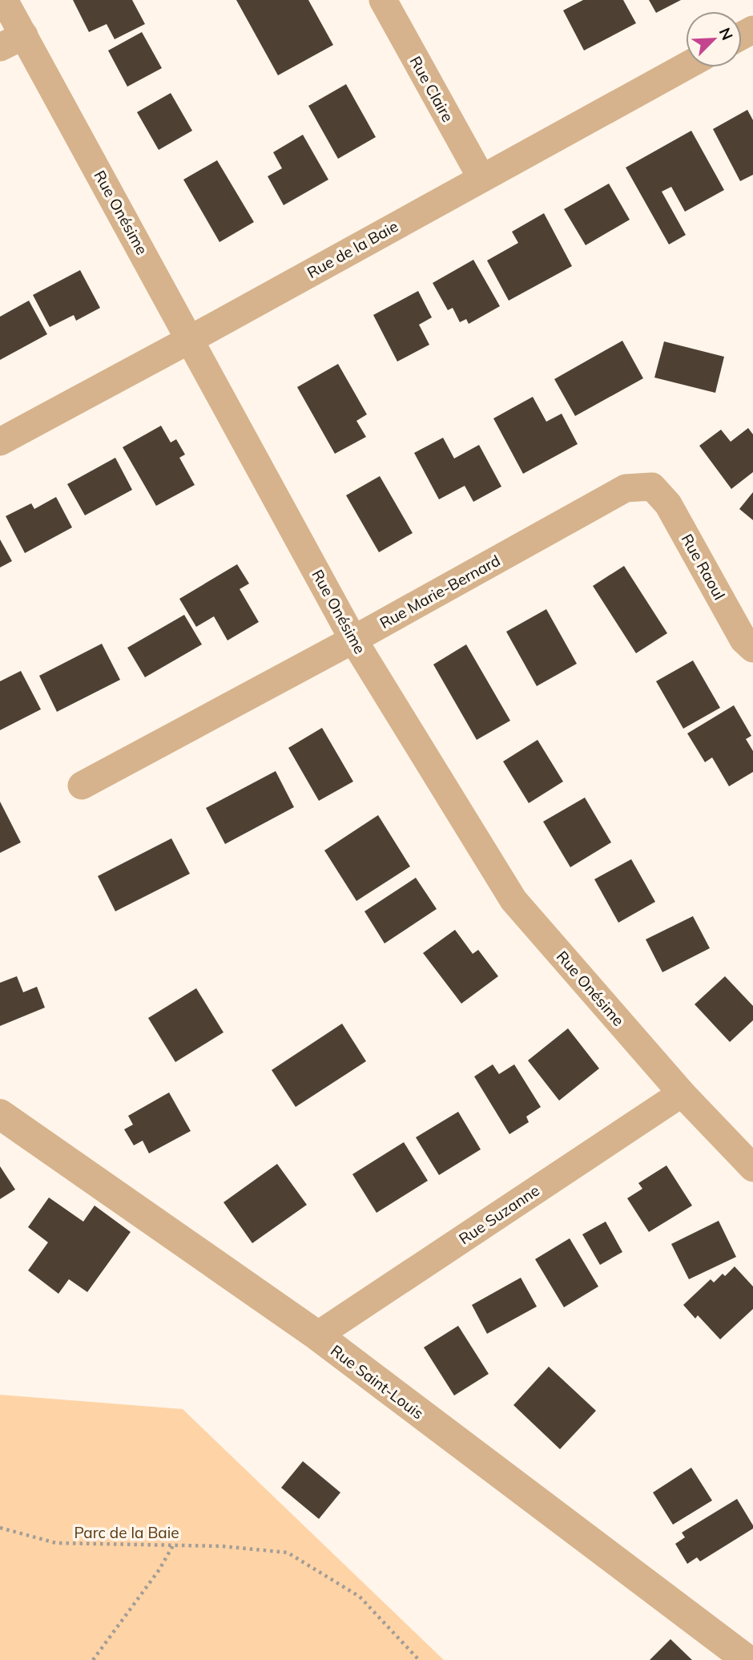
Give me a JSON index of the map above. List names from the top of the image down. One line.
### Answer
{"streets":{"street":["Rue Claire","Rue Onésime","Rue de la Baie","Rue Raoul","Rue Marie-Bernard","Rue Suzanne","Rue Saint-Louis"]},"crossings":[["Rue Claire","Rue de la Baie"],["Rue Onésime","Rue de la Baie"],["Rue Onésime","Rue Marie-Bernard"],["Rue Onésime","Rue Suzanne"],["Rue Raoul","Rue Marie-Bernard"],["Rue Suzanne","Rue Saint-Louis"]],"parks":["Parc de la Baie"],"north":"top right"}
